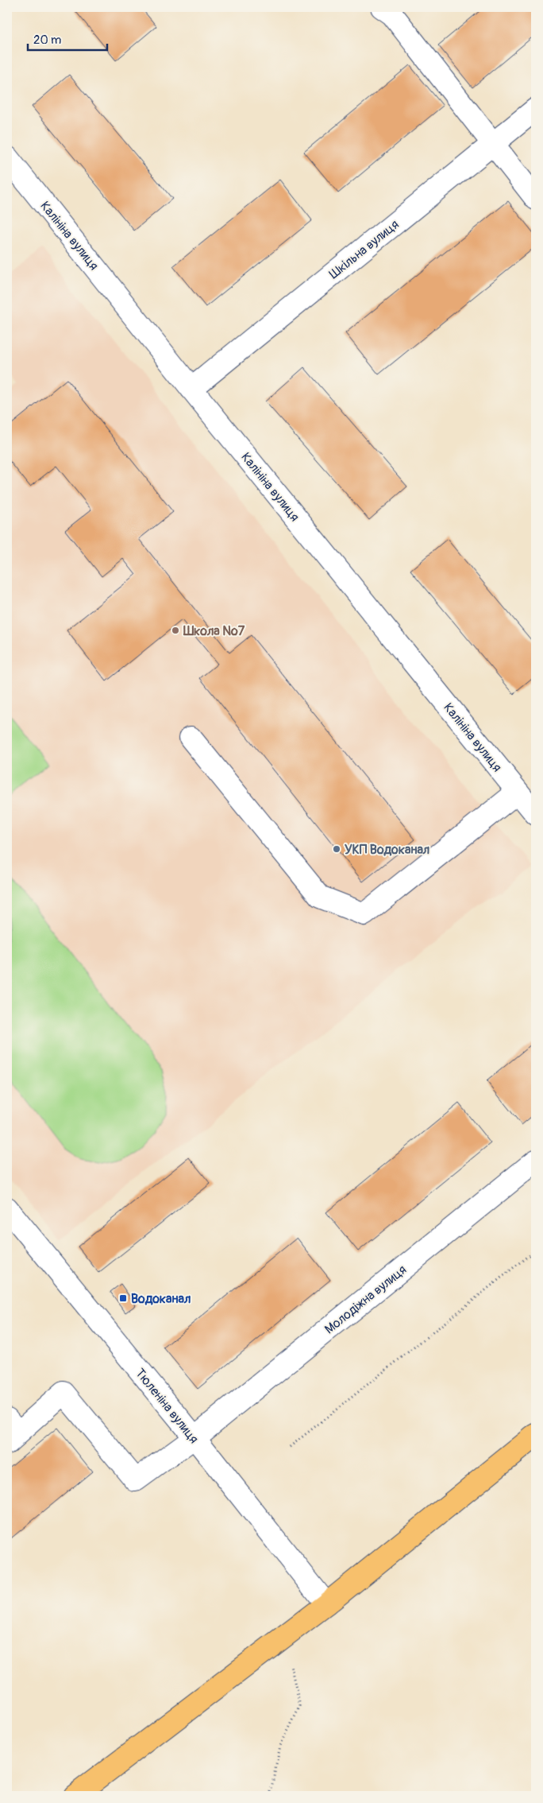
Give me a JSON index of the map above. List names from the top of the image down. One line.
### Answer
{"streets":{"street":["Калініна вулиця","Шкільна вулиця","Молодіжна вулиця","Тюленіна вулиця"]},"crossings":[["Калініна вулиця","Шкільна вулиця"],["Молодіжна вулиця","Тюленіна вулиця"]],"places":{"other":["Школа №7","УКП Водоканал"],"transit":["Водоканал"]},"scale_bar":"20 m"}
